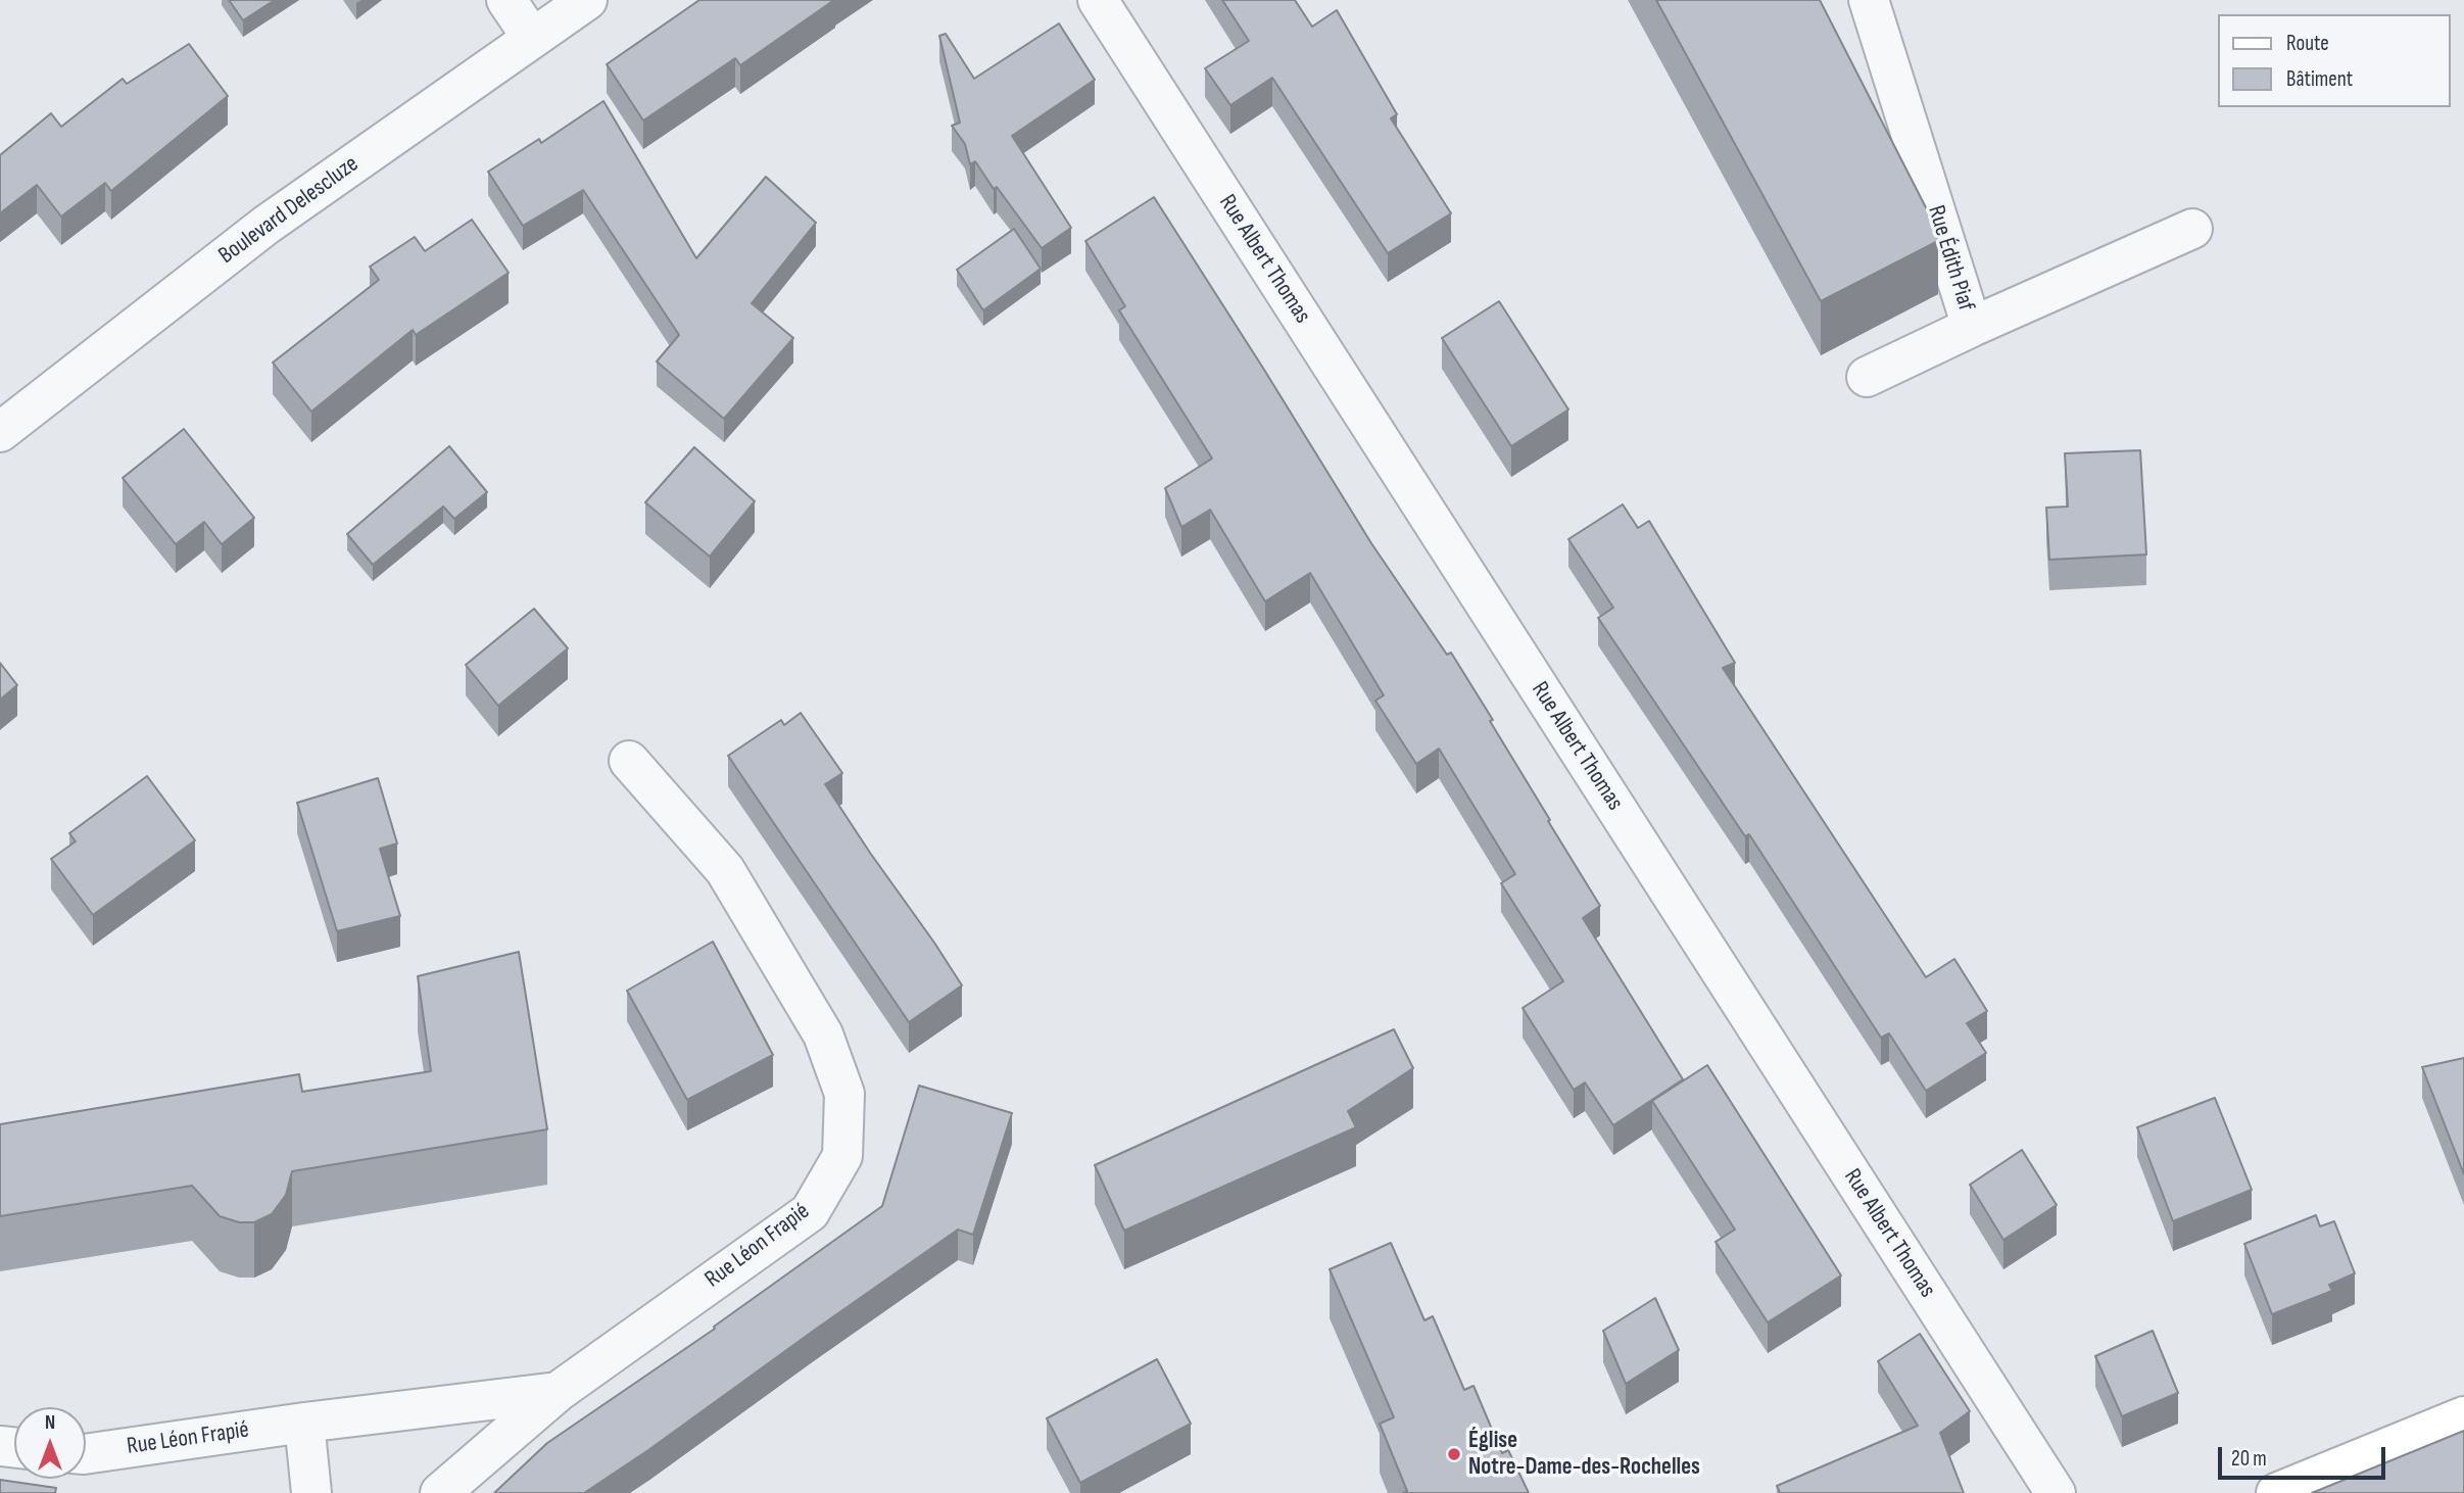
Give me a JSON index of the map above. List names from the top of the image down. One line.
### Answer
{"streets":{"street":["Boulevard Delescluze","Rue Édith Piaf","Rue Albert Thomas","Rue Léon Frapié"]},"places":["Église Notre-Dame-des-Rochelles"],"legend":["Route","Bâtiment"],"scale_bar":"20 m","north":"top"}
